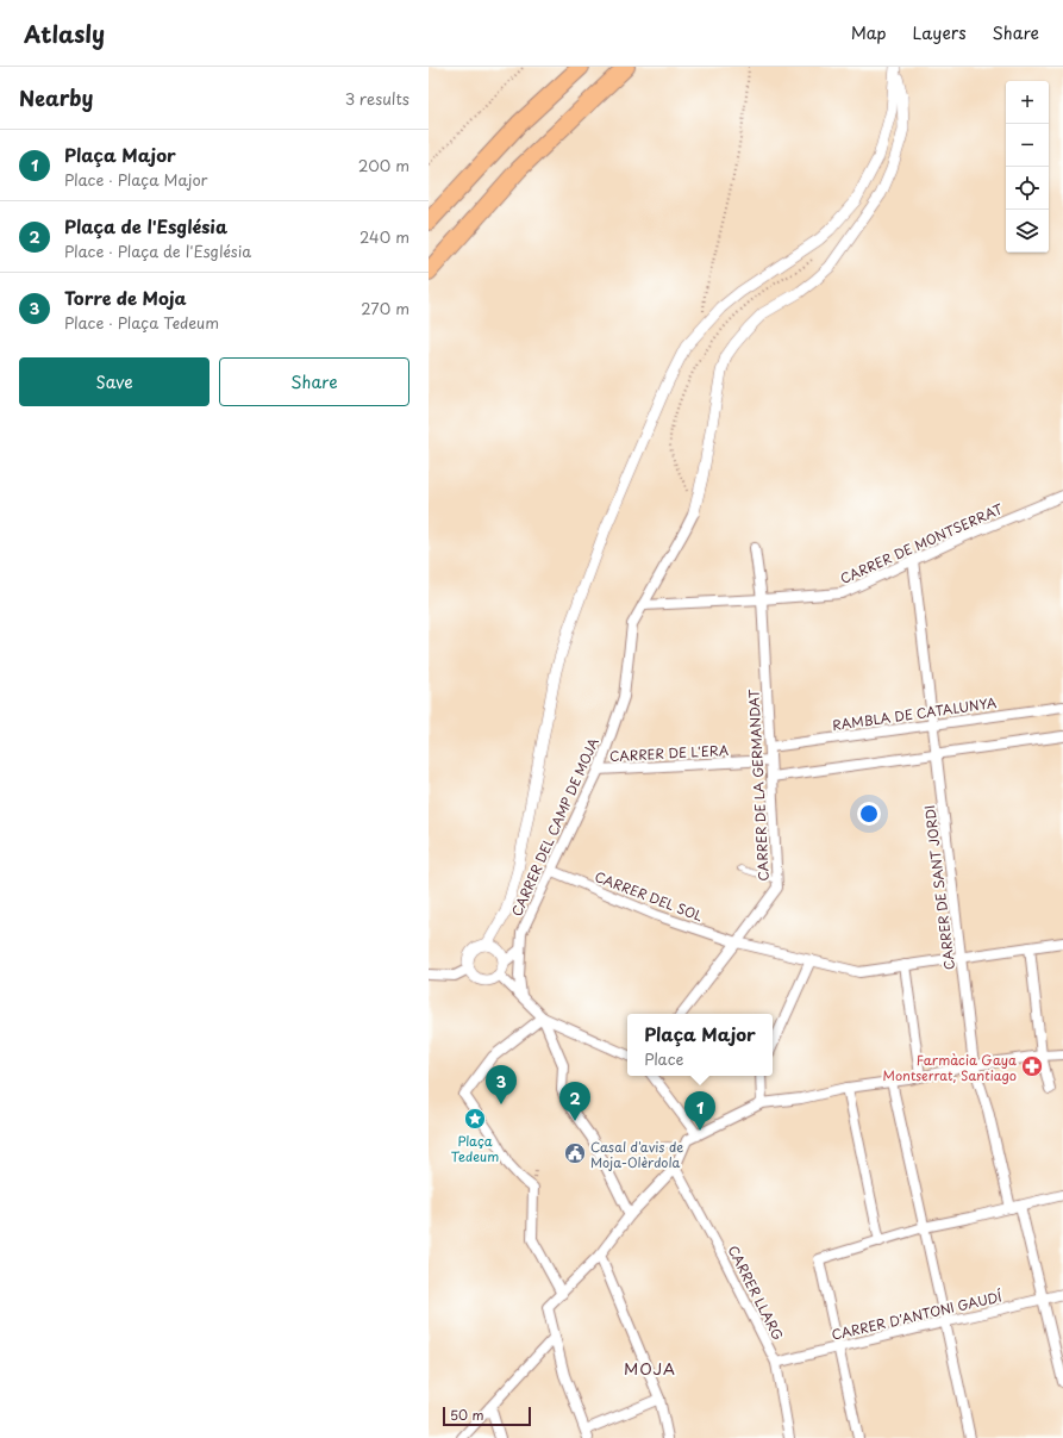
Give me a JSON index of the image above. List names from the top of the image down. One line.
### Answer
{"streets":{"street":["CARRER DE MONTSERRAT","RAMBLA DE CATALUNYA","CARRER DE L'ERA","CARRER DE LA GERMANDAT","CARRER DEL CAMP DE MOJA","CARRER DE SANT JORDI","CARRER DEL SOL","CARRER LLARG","CARRER D'ANTONI GAUDÍ"]},"crossings":[["CARRER DE MONTSERRAT","CARRER DE LA GERMANDAT"],["CARRER DE MONTSERRAT","CARRER DEL CAMP DE MOJA"],["CARRER DE MONTSERRAT","CARRER DE SANT JORDI"],["RAMBLA DE CATALUNYA","CARRER DE LA GERMANDAT"],["RAMBLA DE CATALUNYA","CARRER DE SANT JORDI"],["CARRER DE L'ERA","CARRER DE LA GERMANDAT"],["CARRER DE L'ERA","CARRER DEL CAMP DE MOJA"],["CARRER DE LA GERMANDAT","CARRER DEL SOL"],["CARRER DEL CAMP DE MOJA","CARRER DEL SOL"],["CARRER DE SANT JORDI","CARRER DEL SOL"],["CARRER DE SANT JORDI","CARRER D'ANTONI GAUDÍ"],["CARRER LLARG","CARRER D'ANTONI GAUDÍ"]],"districts":["MOJA"],"places":{"pharmacy":["Farmàcia Gaya Montserrat, Santiago"],"place":["Plaça Tedeum"],"public building":["Casal d'avis de Moja-Olèrdola"]},"scale_bar":"50 m","page":{"header":"Atlasly","nav":["Map","Layers","Share"],"heading":["Nearby","3 results"],"map_buttons":["+","−"],"list":[{"mark":"1","name":"Plaça Major","note":"Place · Plaça Major","value":"200 m"},{"mark":"2","name":"Plaça de l'Església","note":"Place · Plaça de l'Església","value":"240 m"},{"mark":"3","name":"Torre de Moja","note":"Place · Plaça Tedeum","value":"270 m"}],"buttons":["Save","Share"],"popup":["Plaça Major","Place"],"pins":["3","2","1"],"scale":"50 m"}}
